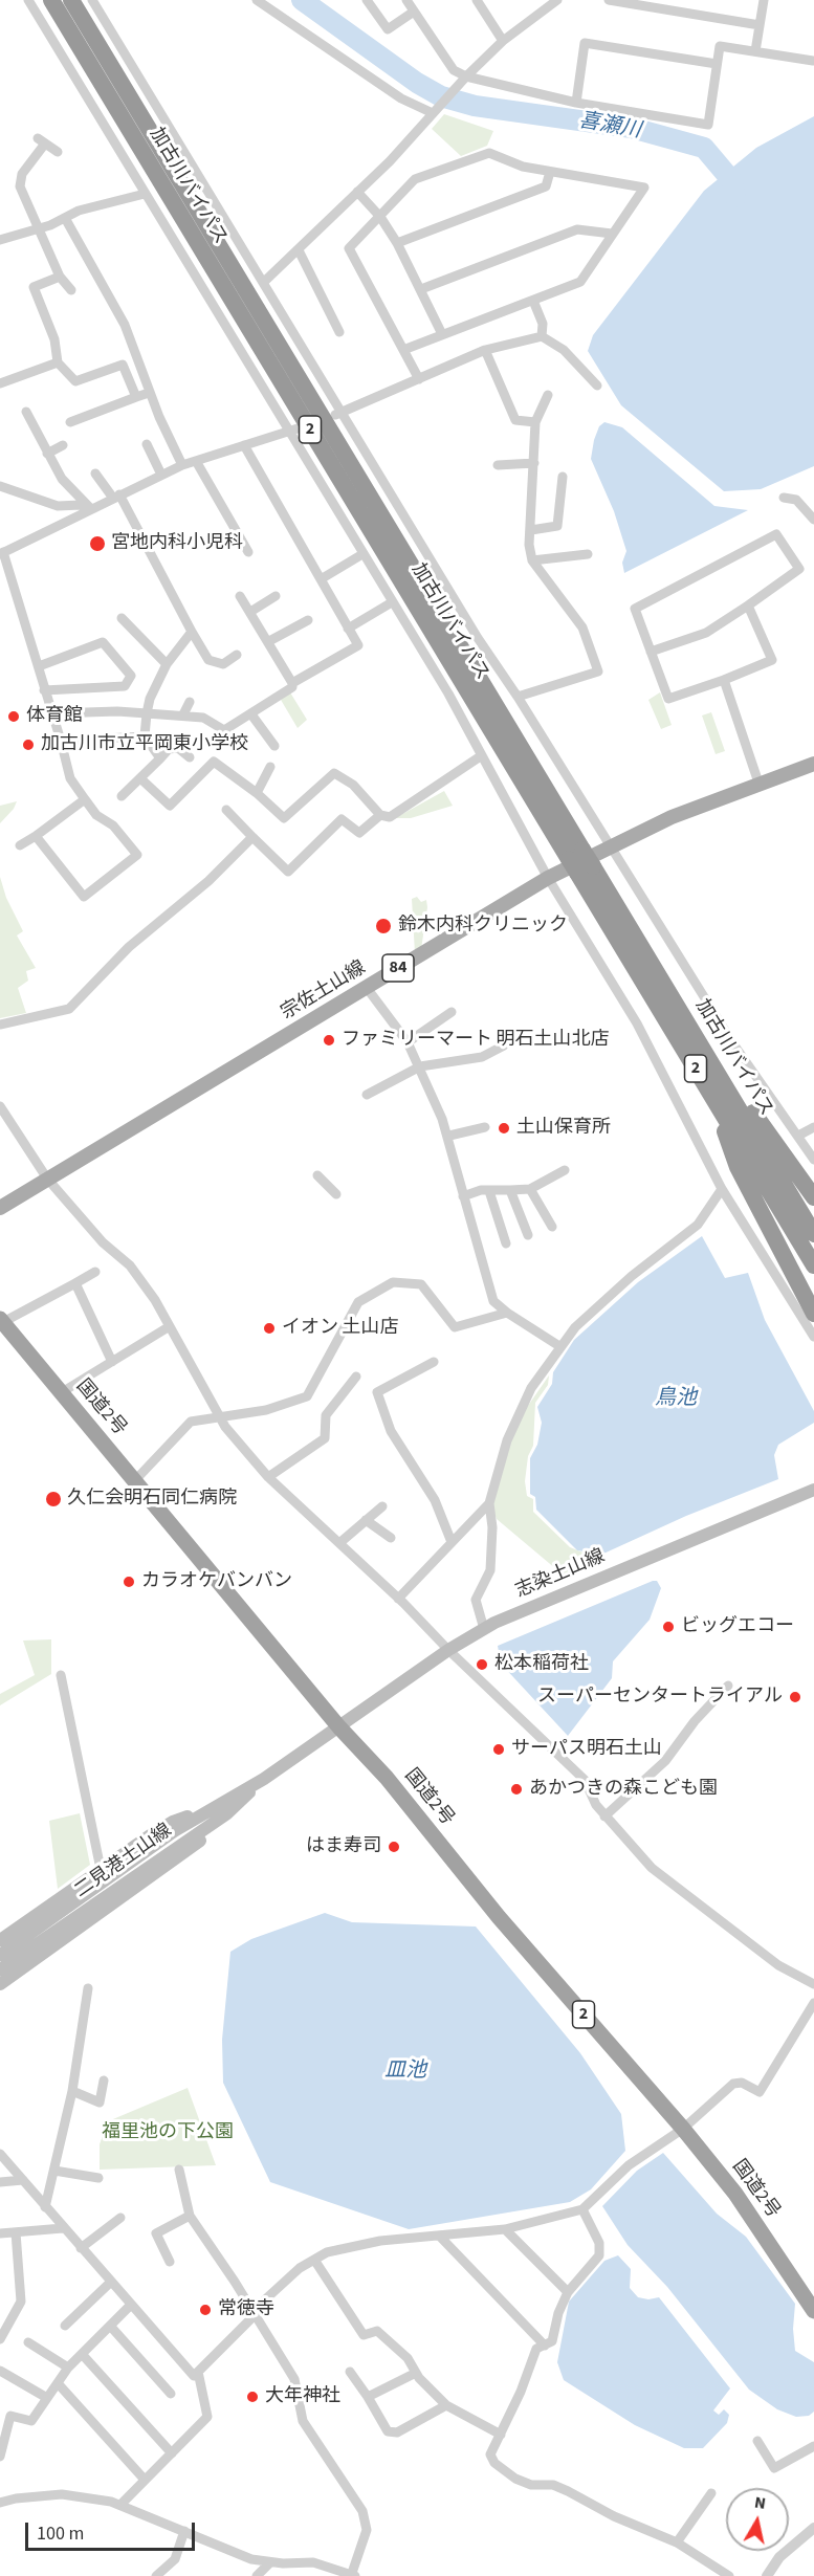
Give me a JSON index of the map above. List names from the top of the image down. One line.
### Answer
{"streets":{"highway":["加古川バイパス","2","国道2号"],"main road":["84","宗佐土山線","志染土山線","二見港土山線"]},"crossings":[["国道2号","志染土山線"],["国道2号","二見港土山線"],["志染土山線","二見港土山線"]],"water":["喜瀬川","鳥池","皿池"],"parks":["福里池の下公園"],"places":["宮地内科小児科","体育館","加古川市立平岡東小学校","鈴木内科クリニック","ファミリーマート 明石土山北店","土山保育所","イオン 土山店","久仁会明石同仁病院","カラオケバンバン","ビッグエコー","松本稲荷社","スーパーセンタートライアル","サーパス明石土山","あかつきの森こども園","はま寿司","常徳寺","大年神社"],"scale_bar":"100 m","north":"top"}
